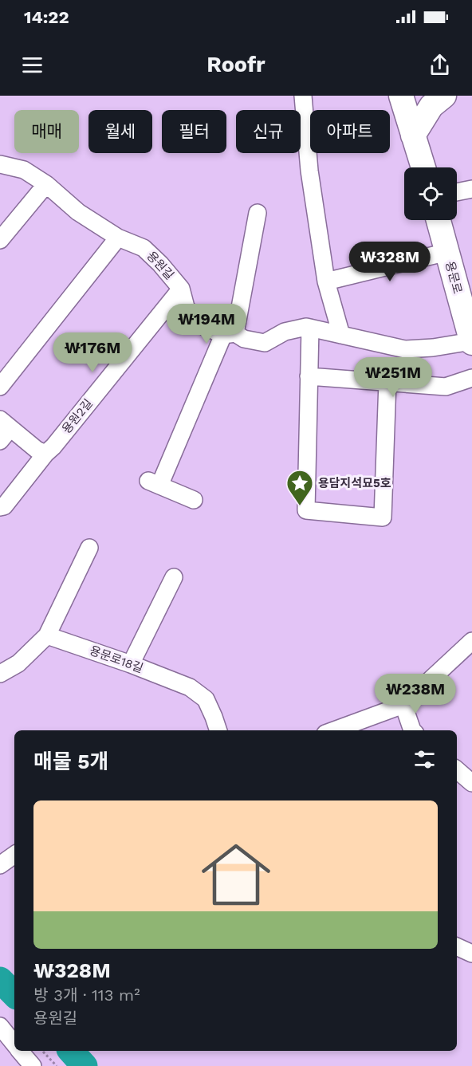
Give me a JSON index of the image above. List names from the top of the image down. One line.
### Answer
{"streets":{"main road":["용문로"],"street":["용원길","용원2길","용문로18길"]},"crossings":[["용원길","용문로"],["용원길","용원2길"]],"places":{"place":["용담지석묘5호"]},"page":{"status":"14:22","header":"Roofr","chip":["매매","월세","필터","신규","아파트"],"price":["₩328M","₩194M","₩176M","₩251M","₩238M"],"heading":"매물 5개","list":[{"name":"₩328M","note":"방 3개 · 113 m² · 용원길"}]}}
